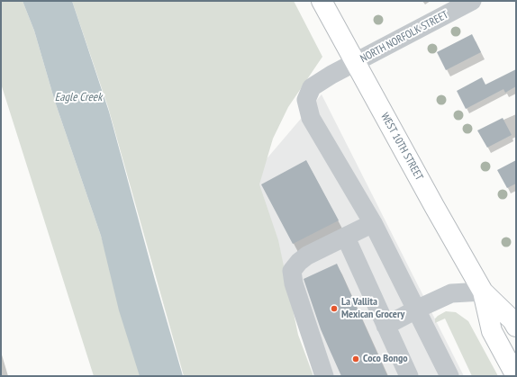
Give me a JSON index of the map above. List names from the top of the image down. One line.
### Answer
{"streets":{"main road":["WEST 10TH STREET"],"street":["NORTH NORFOLK STREET"]},"crossings":[["NORTH NORFOLK STREET","WEST 10TH STREET"]],"water":["Eagle Creek"],"places":["La Vallita Mexican Grocery","Coco Bongo"]}
